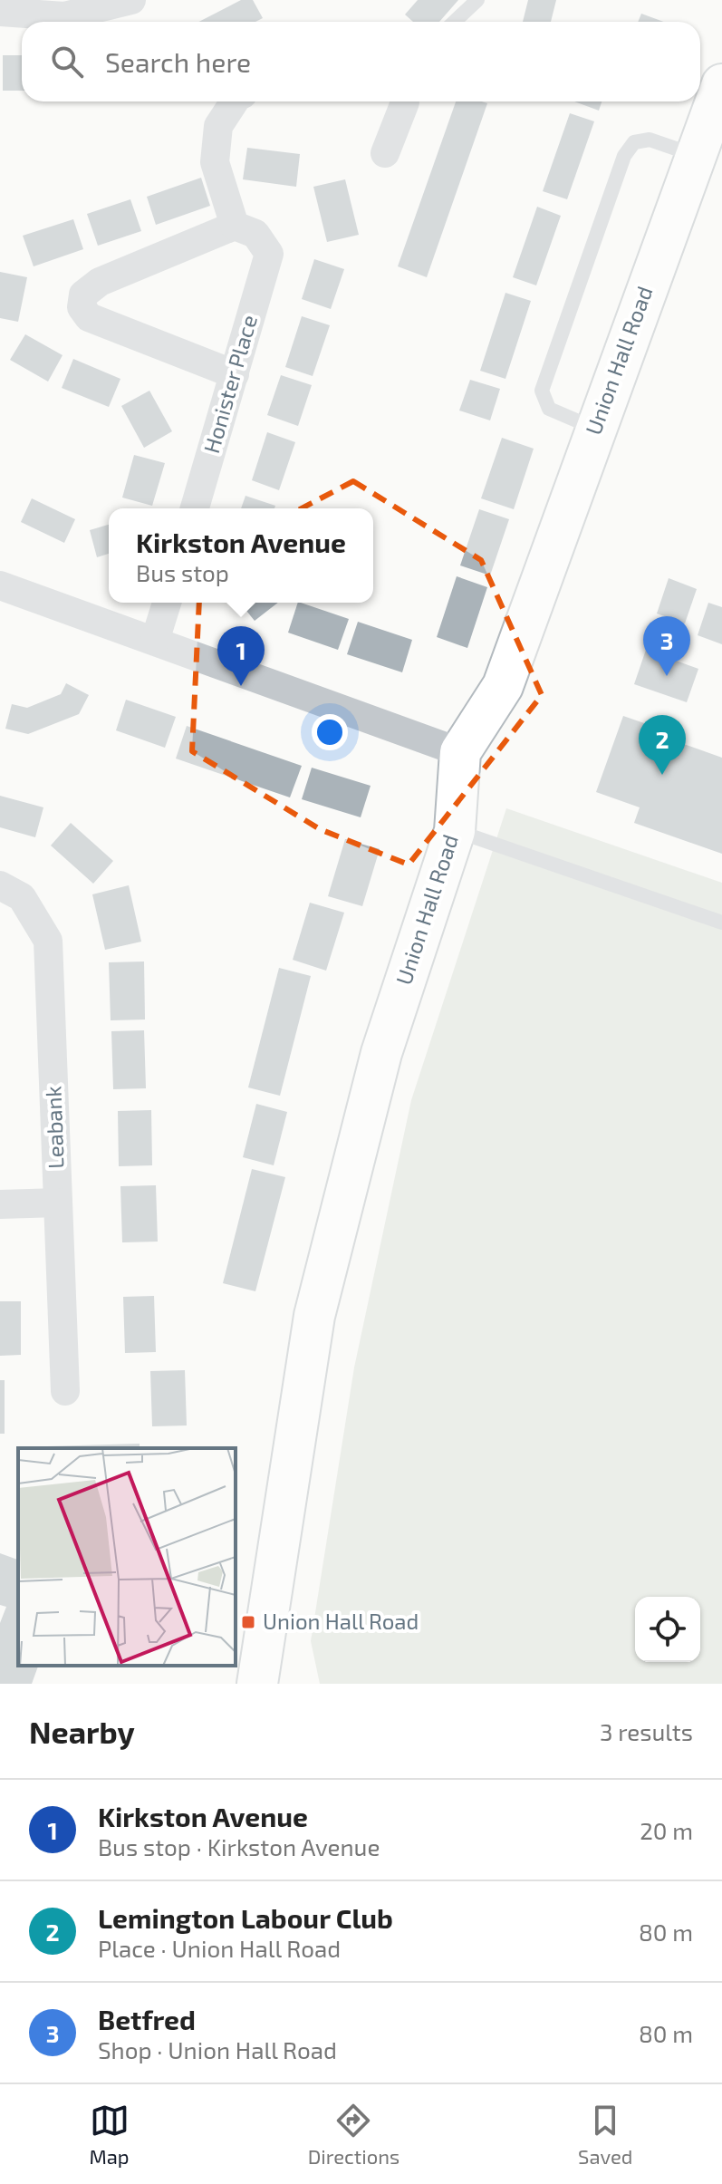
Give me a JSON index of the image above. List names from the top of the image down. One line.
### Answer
{"streets":{"street":["Union Hall Road","Honister Place","Leabank"]},"places":{"transit":["Union Hall Road"]},"page":{"search":"Search here","popup":["Kirkston Avenue","Bus stop"],"pins":["3","1","2"],"heading":["Nearby","3 results"],"list":[{"mark":"1","name":"Kirkston Avenue","note":"Bus stop · Kirkston Avenue","value":"20 m"},{"mark":"2","name":"Lemington Labour Club","note":"Place · Union Hall Road","value":"80 m"},{"mark":"3","name":"Betfred","note":"Shop · Union Hall Road","value":"80 m"}],"nav":["Map","Directions","Saved"]}}
